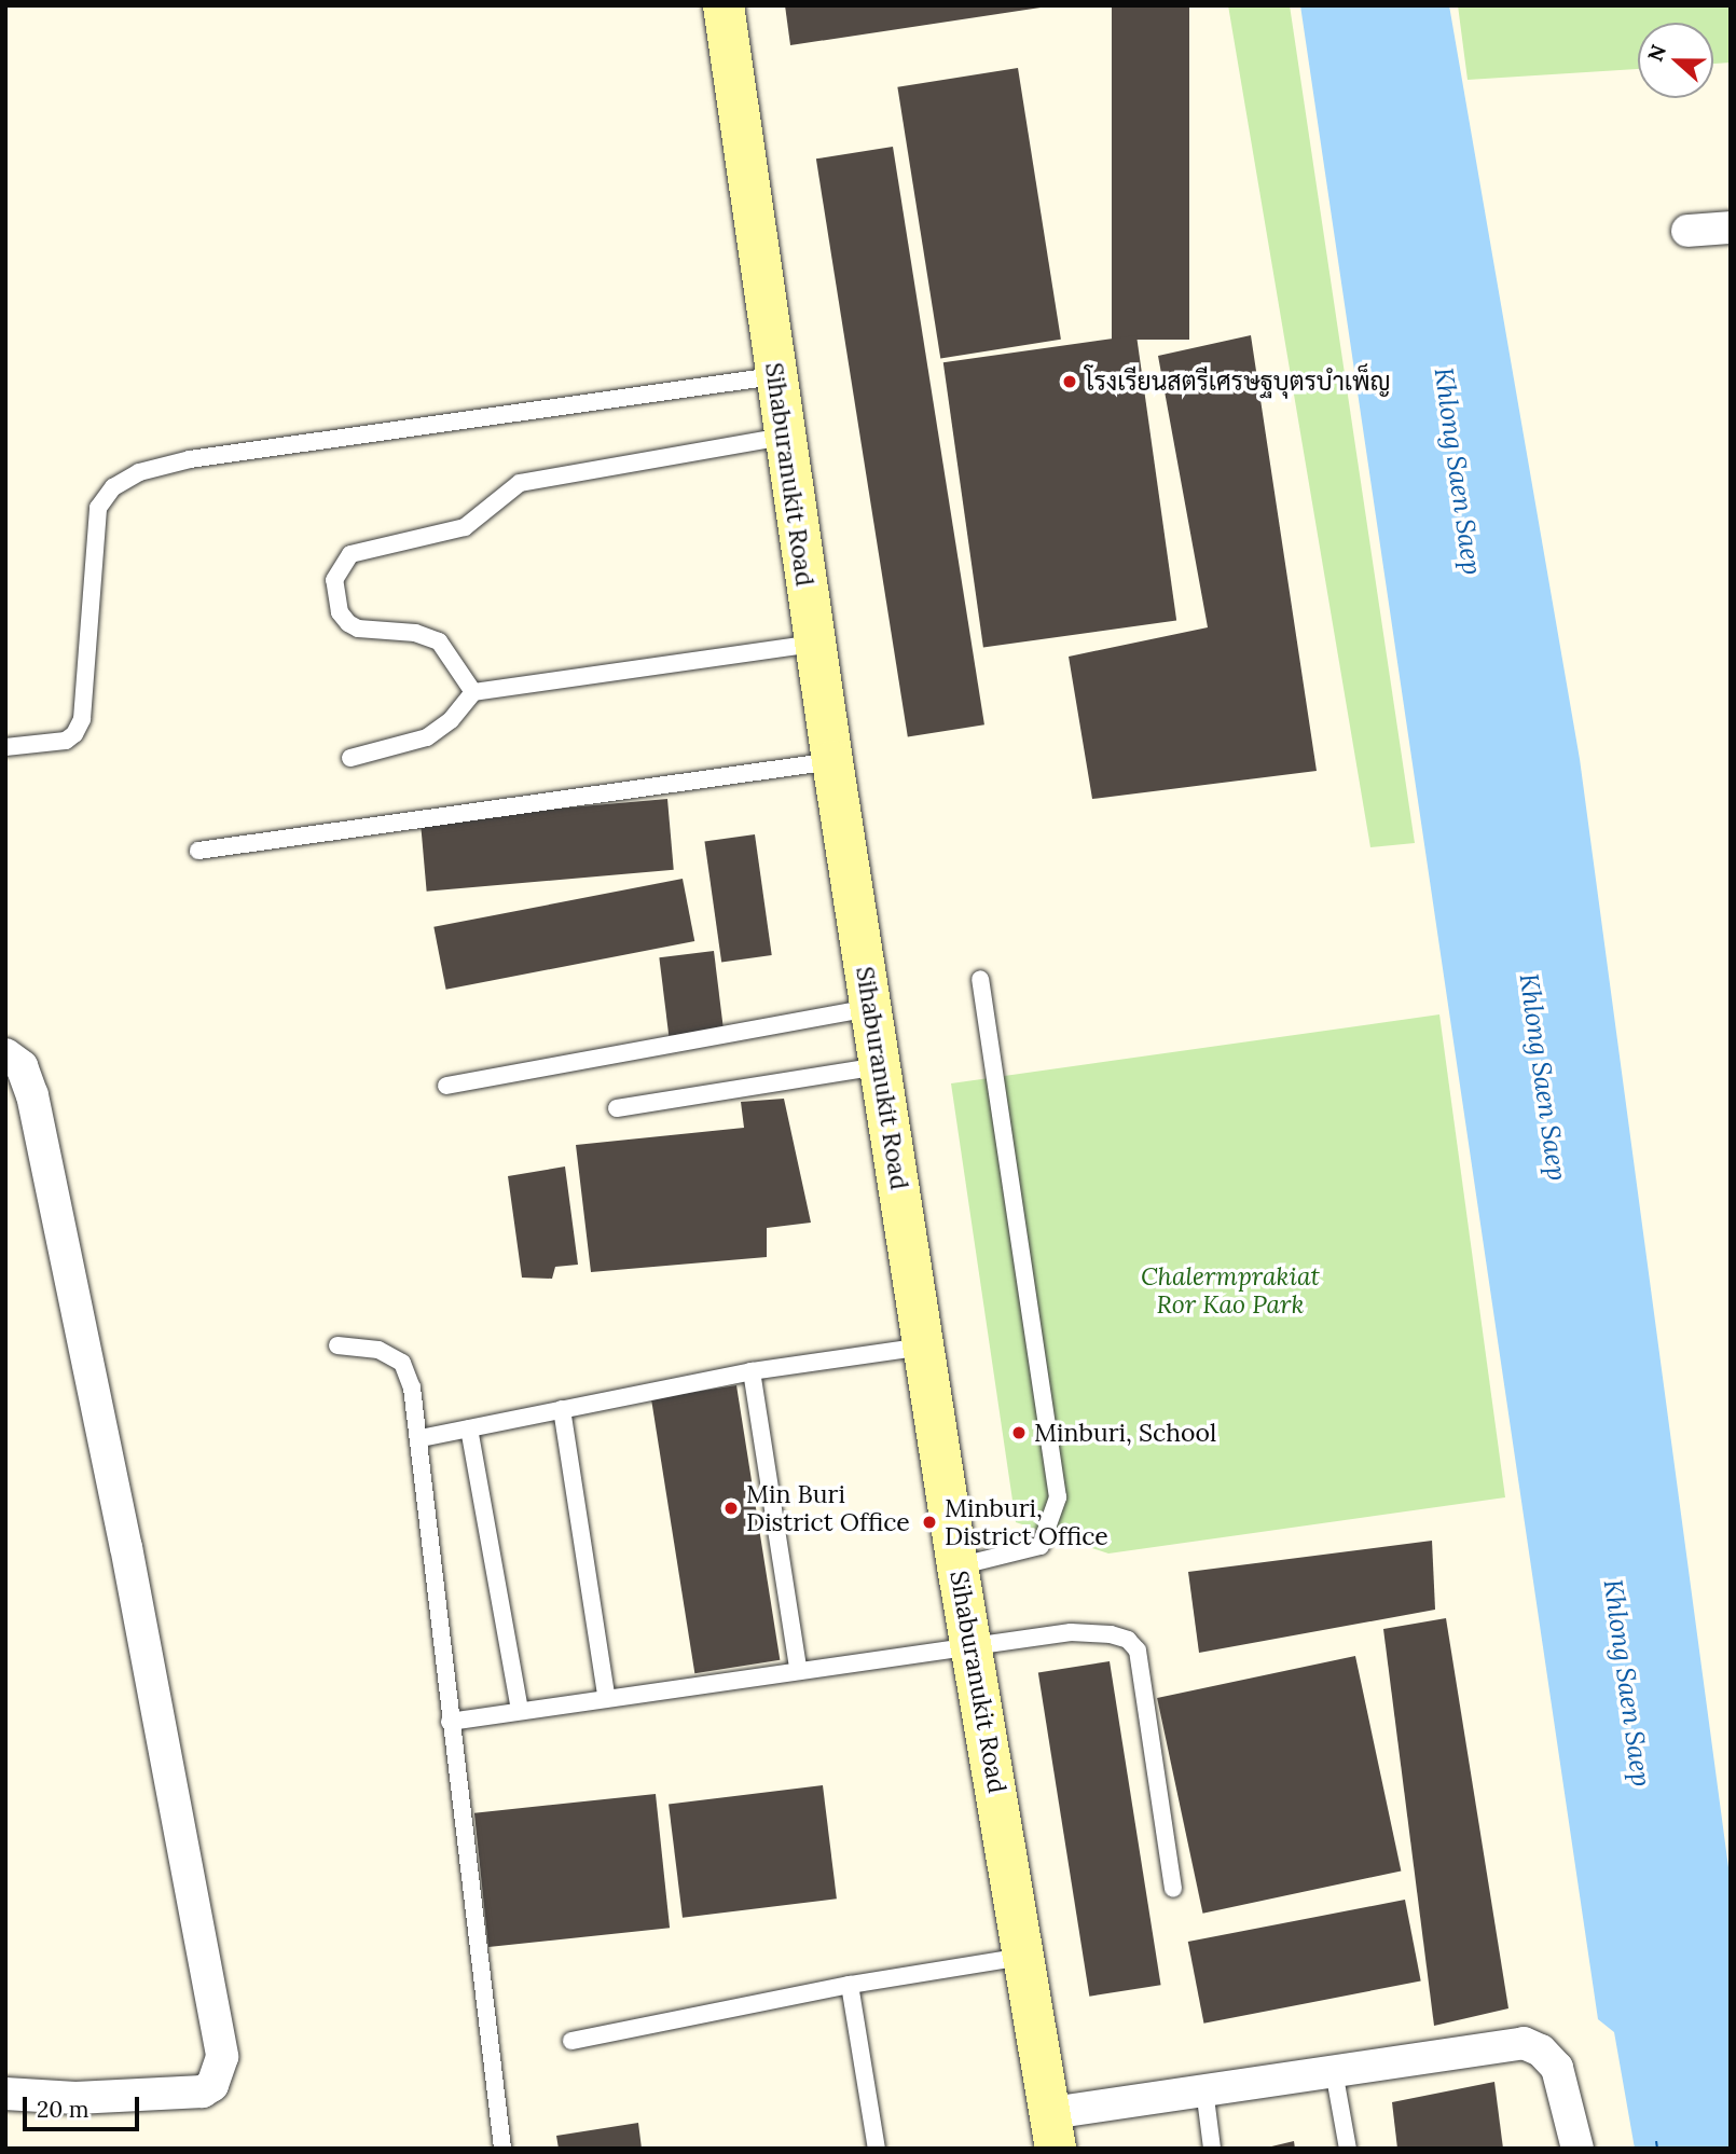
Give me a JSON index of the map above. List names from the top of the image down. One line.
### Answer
{"streets":{"main road":["Sihaburanukit Road"]},"water":["Khlong Saen Saep"],"parks":["Chalermprakiat Ror Kao Park"],"places":["โรงเรียนสตรีเศรษฐบุตรบำเพ็ญ","Minburi, School","Min Buri District Office","Minburi, District Office"],"scale_bar":"20 m","north":"left"}
